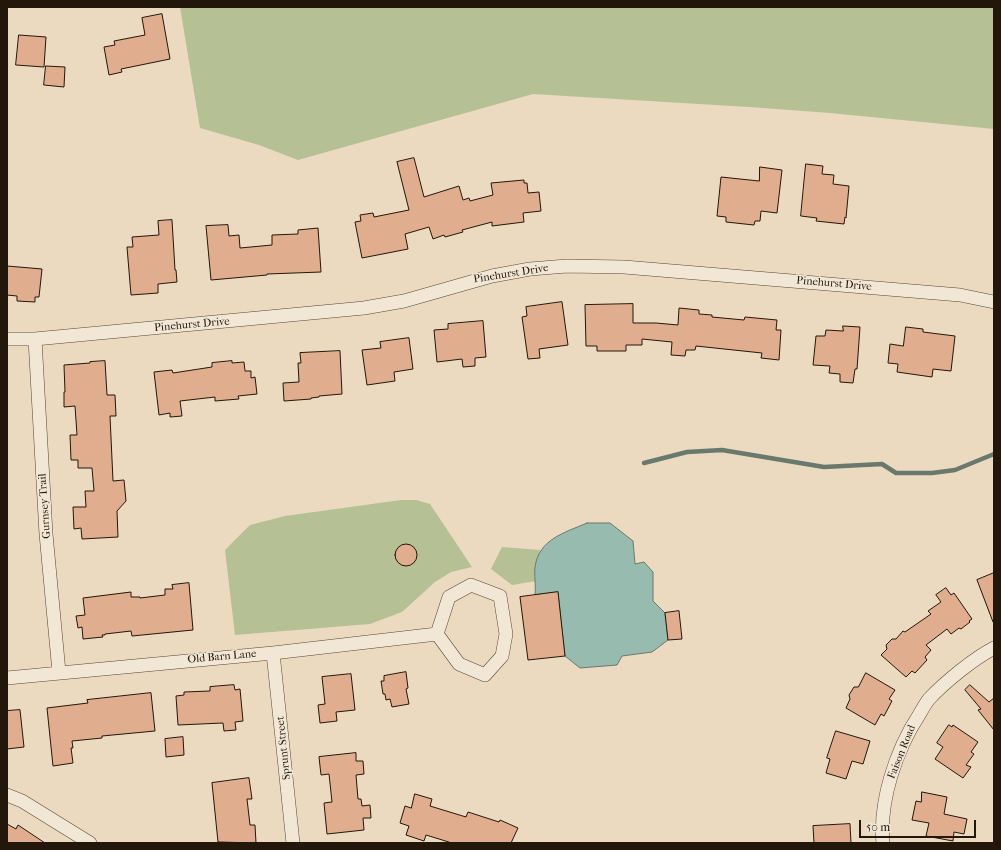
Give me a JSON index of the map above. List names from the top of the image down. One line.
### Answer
{"streets":{"street":["Pinehurst Drive","Gurnsey Trail","Old Barn Lane","Sprunt Street","Faison Road"]},"crossings":[["Pinehurst Drive","Gurnsey Trail"],["Gurnsey Trail","Old Barn Lane"],["Old Barn Lane","Sprunt Street"]],"scale_bar":"50 m"}
